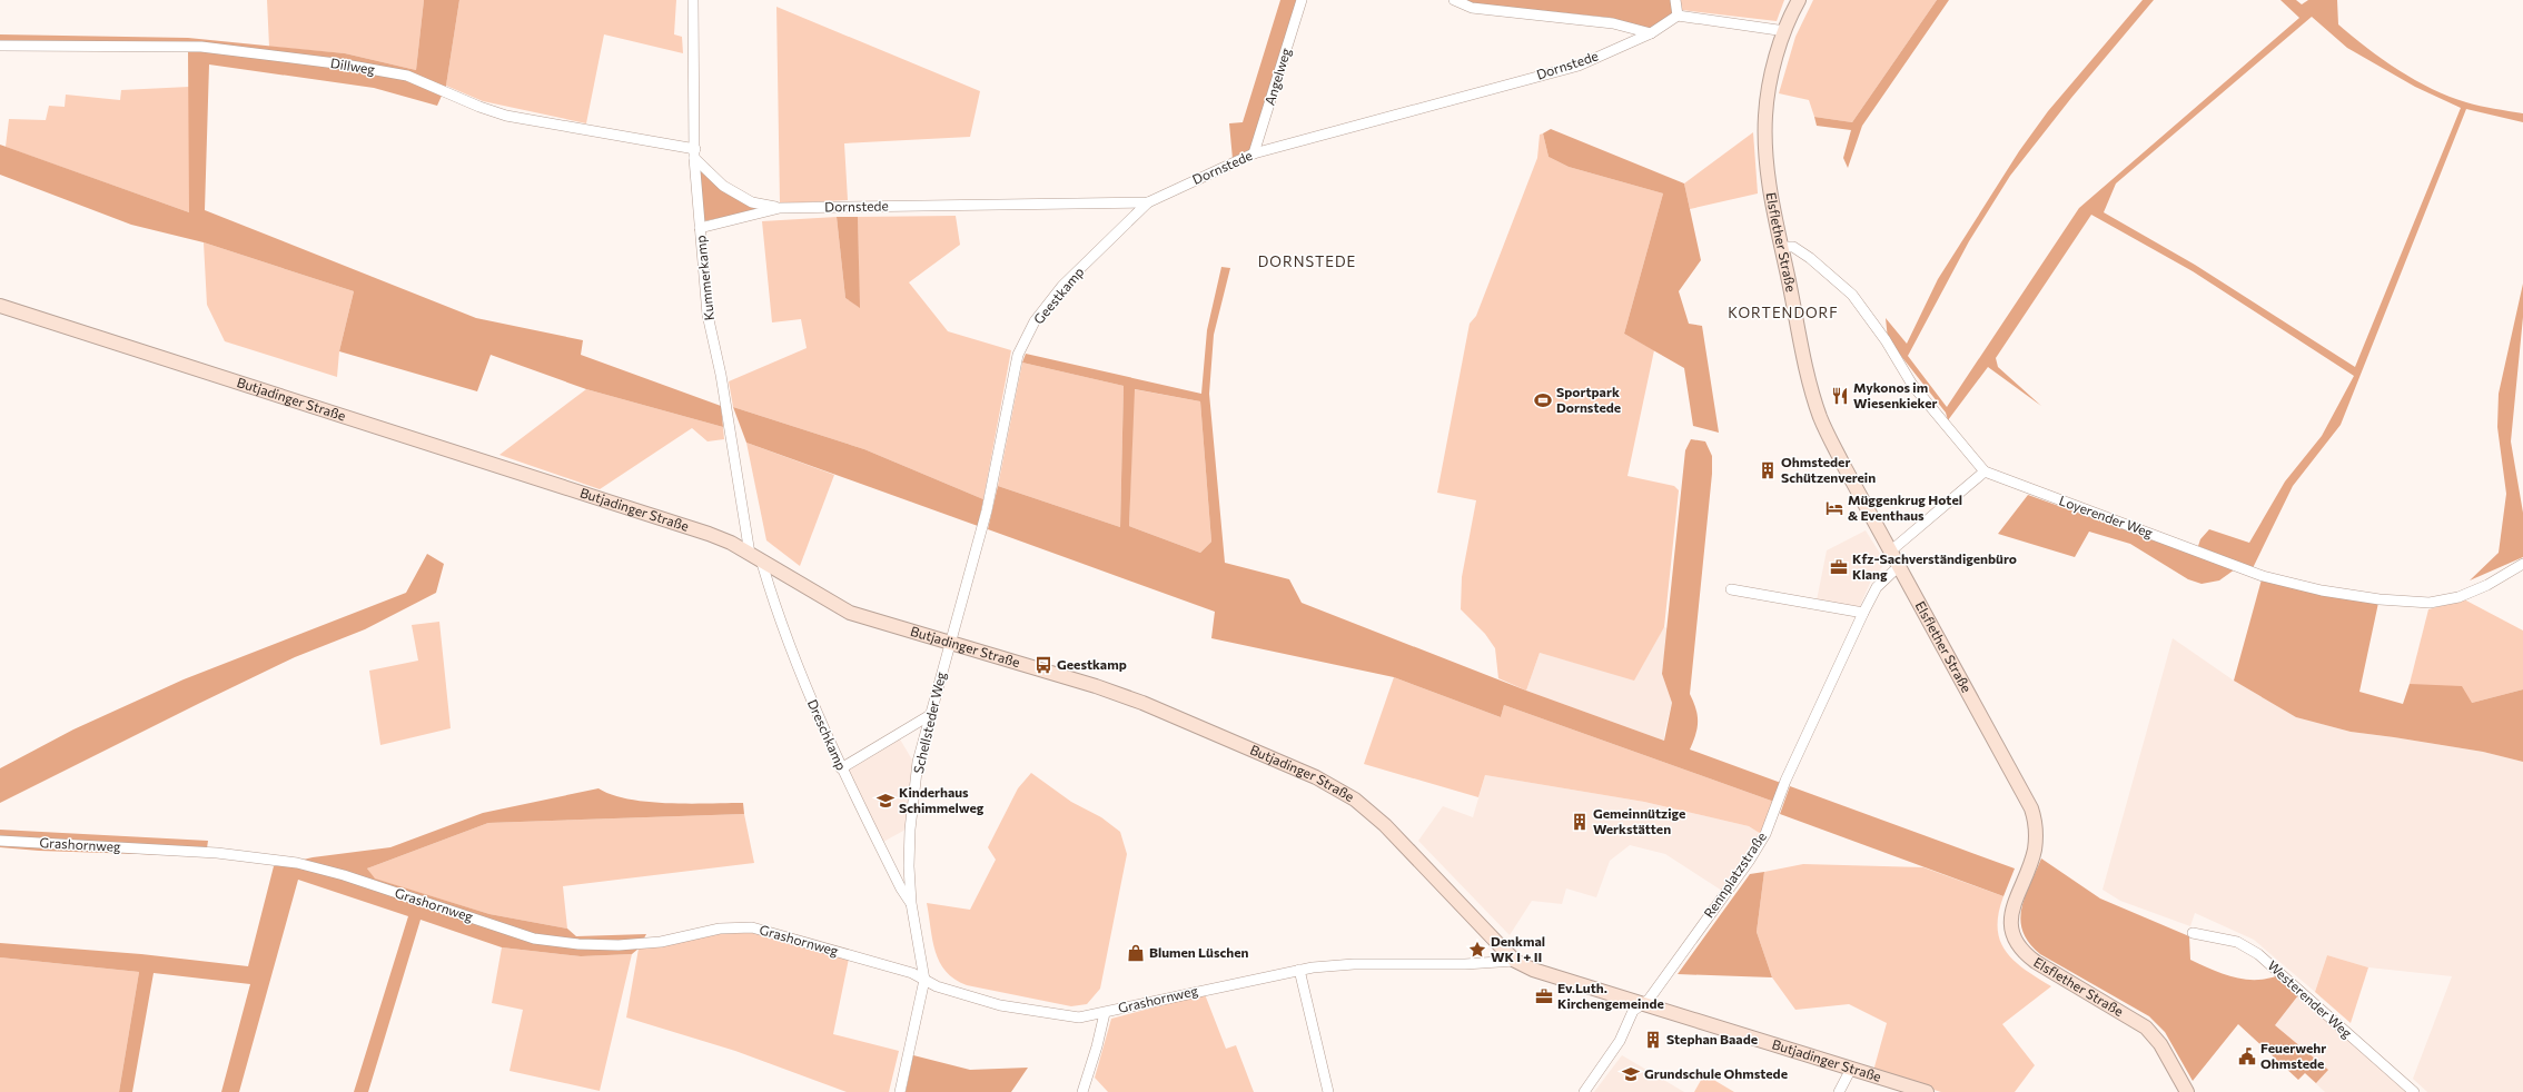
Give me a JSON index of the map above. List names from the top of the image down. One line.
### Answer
{"streets":{"street":["Dornstede","Dillweg","Angelweg","Elsflether Straße","Kummerkamp","Geestkamp","Butjadinger Straße","Loyerender Weg","Schellsteder Weg","Dreschkamp","Grashornweg","Rennplatzstraße","Westerender Weg"]},"crossings":[["Dornstede","Dillweg"],["Dornstede","Angelweg"],["Dornstede","Kummerkamp"],["Dornstede","Geestkamp"],["Dillweg","Kummerkamp"],["Elsflether Straße","Loyerender Weg"],["Elsflether Straße","Rennplatzstraße"],["Kummerkamp","Butjadinger Straße"],["Kummerkamp","Dreschkamp"],["Geestkamp","Butjadinger Straße"],["Geestkamp","Schellsteder Weg"],["Butjadinger Straße","Schellsteder Weg"],["Butjadinger Straße","Dreschkamp"],["Butjadinger Straße","Grashornweg"],["Butjadinger Straße","Rennplatzstraße"],["Schellsteder Weg","Dreschkamp"],["Schellsteder Weg","Grashornweg"]],"districts":["DORNSTEDE","KORTENDORF"],"places":{"restaurant":["Mykonos im Wiesenkieker"],"sports":["Sportpark Dornstede"],"building":["Ohmsteder Schützenverein","Gemeinnützige Werkstätten","Stephan Baade"],"hotel":["Müggenkrug Hotel & Eventhaus"],"office":["Kfz-Sachverständigenbüro Klang","Ev.Luth. Kirchengemeinde"],"bus stop":["Geestkamp"],"school or university":["Kinderhaus Schimmelweg","Grundschule Ohmstede"],"place":["Denkmal WK I + II"],"shop":["Blumen Lüschen"],"public building":["Feuerwehr Ohmstede"]}}
